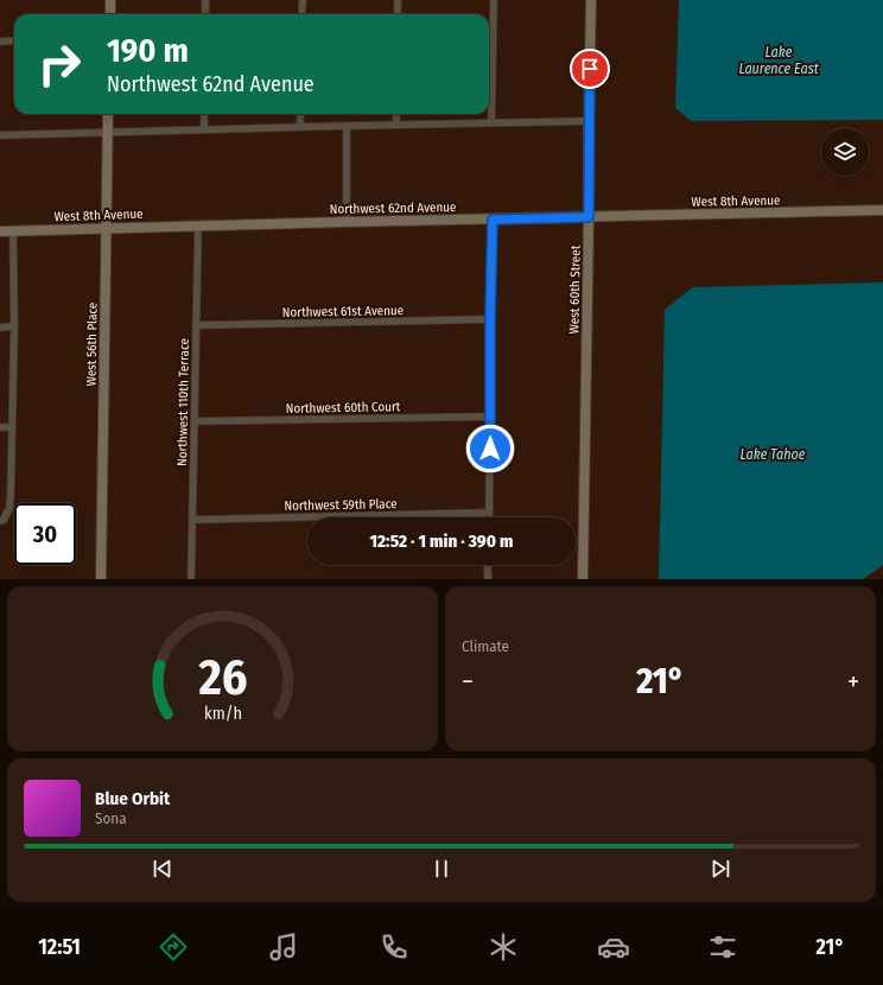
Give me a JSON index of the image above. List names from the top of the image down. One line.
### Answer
{"streets":{"street":["West 8th Avenue","Northwest 62nd Avenue","West 60th Street","Northwest 61st Avenue","West 56th Place","Northwest 110th Terrace","Northwest 60th Court","Northwest 59th Place"]},"crossings":[["West 8th Avenue","Northwest 62nd Avenue"],["West 8th Avenue","West 60th Street"],["West 8th Avenue","West 56th Place"],["West 8th Avenue","Northwest 110th Terrace"],["Northwest 62nd Avenue","West 60th Street"],["Northwest 62nd Avenue","Northwest 110th Terrace"],["Northwest 61st Avenue","Northwest 110th Terrace"],["Northwest 110th Terrace","Northwest 60th Court"],["Northwest 110th Terrace","Northwest 59th Place"]],"water":["Lake Laurence East","Lake Tahoe"],"page":{"turn":["190 m","Northwest 62nd Avenue"],"limit":"30","trip":"12:52 · 1 min · 390 m","tile":"Climate","heat":["−","21°","+"],"song":["Blue Orbit","Sona"],"tabs":["12:51","21°"],"gauge":["26","km/h"]}}
